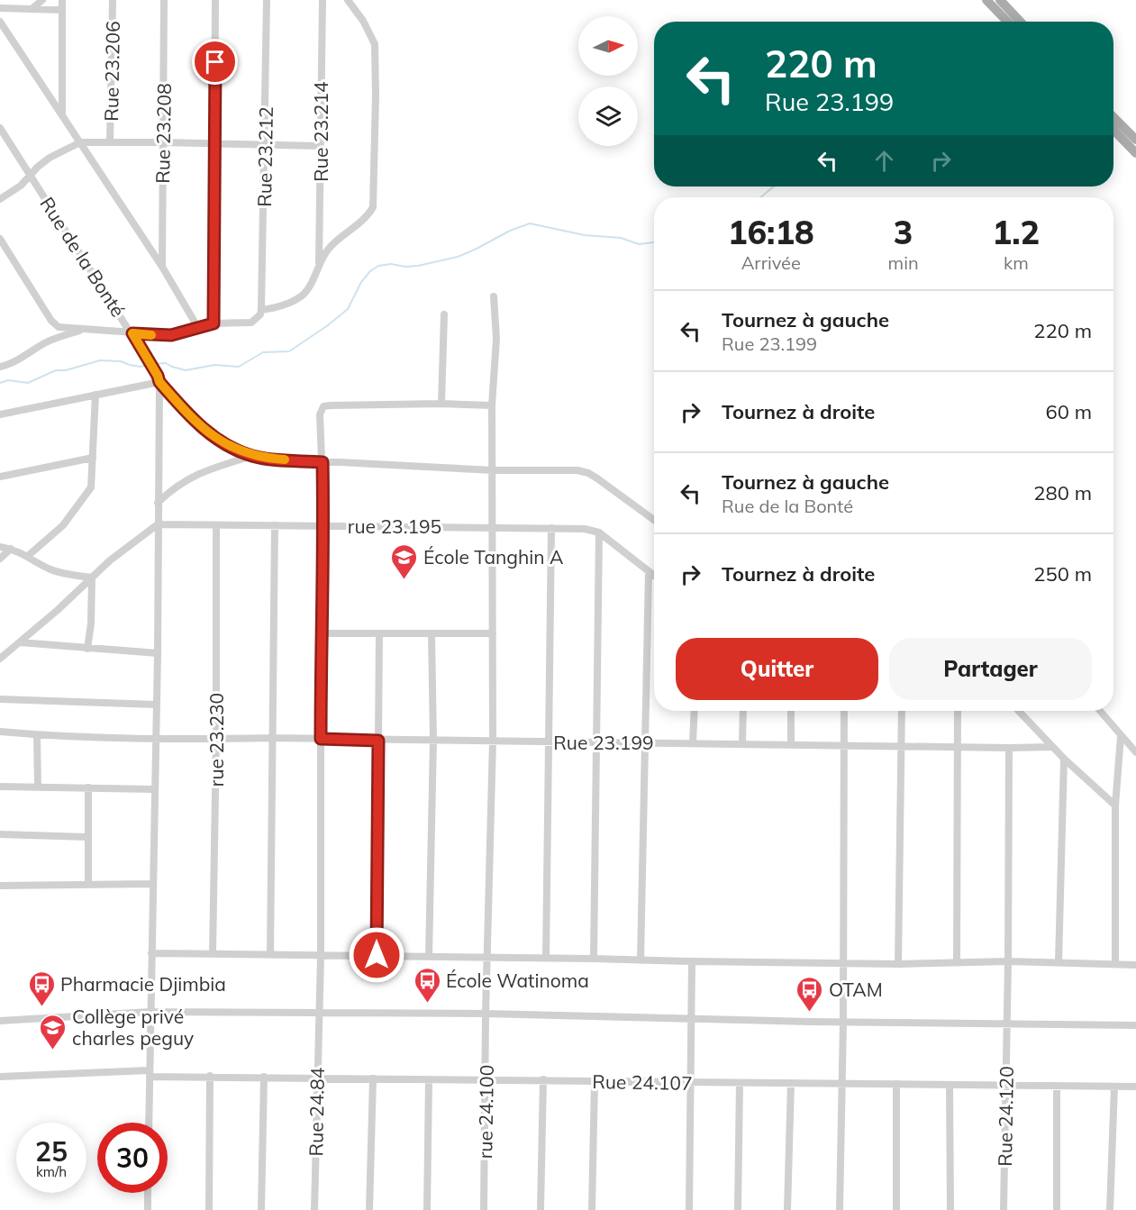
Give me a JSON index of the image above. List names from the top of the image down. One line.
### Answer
{"streets":{"street":["Rue 23.206","Rue 23.214","Rue 23.208","Rue 23.212","Rue de la Bonté","rue 23.195","rue 23.230","Rue 23.199","Rue 24.107","Rue 24.84","rue 24.100","Rue 24.120"]},"crossings":[["Rue de la Bonté","Rue 24.84"],["Rue de la Bonté","rue 24.100"],["rue 23.195","rue 23.230"],["rue 23.195","Rue 24.84"],["rue 23.195","rue 24.100"],["rue 23.230","Rue 23.199"],["Rue 23.199","Rue 24.84"],["Rue 23.199","rue 24.100"],["Rue 23.199","Rue 24.120"],["Rue 24.107","Rue 24.84"],["Rue 24.107","rue 24.100"],["Rue 24.107","Rue 24.120"]],"places":{"school or university":["École Tanghin A","Collège privé charles peguy"],"bus stop":["École Watinoma","Pharmacie Djimbia","OTAM"]},"north":"right","page":{"turn":["220 m","Rue 23.199"],"eta":["16:18","Arrivée","3","min","1.2","km"],"list":[{"name":"Tournez à gauche","note":"Rue 23.199","value":"220 m"},{"name":"Tournez à droite","value":"60 m"},{"name":"Tournez à gauche","note":"Rue de la Bonté","value":"280 m"},{"name":"Tournez à droite","value":"250 m"}],"buttons":["Quitter","Partager"],"speed":"25 km/h","limit":"30"}}
